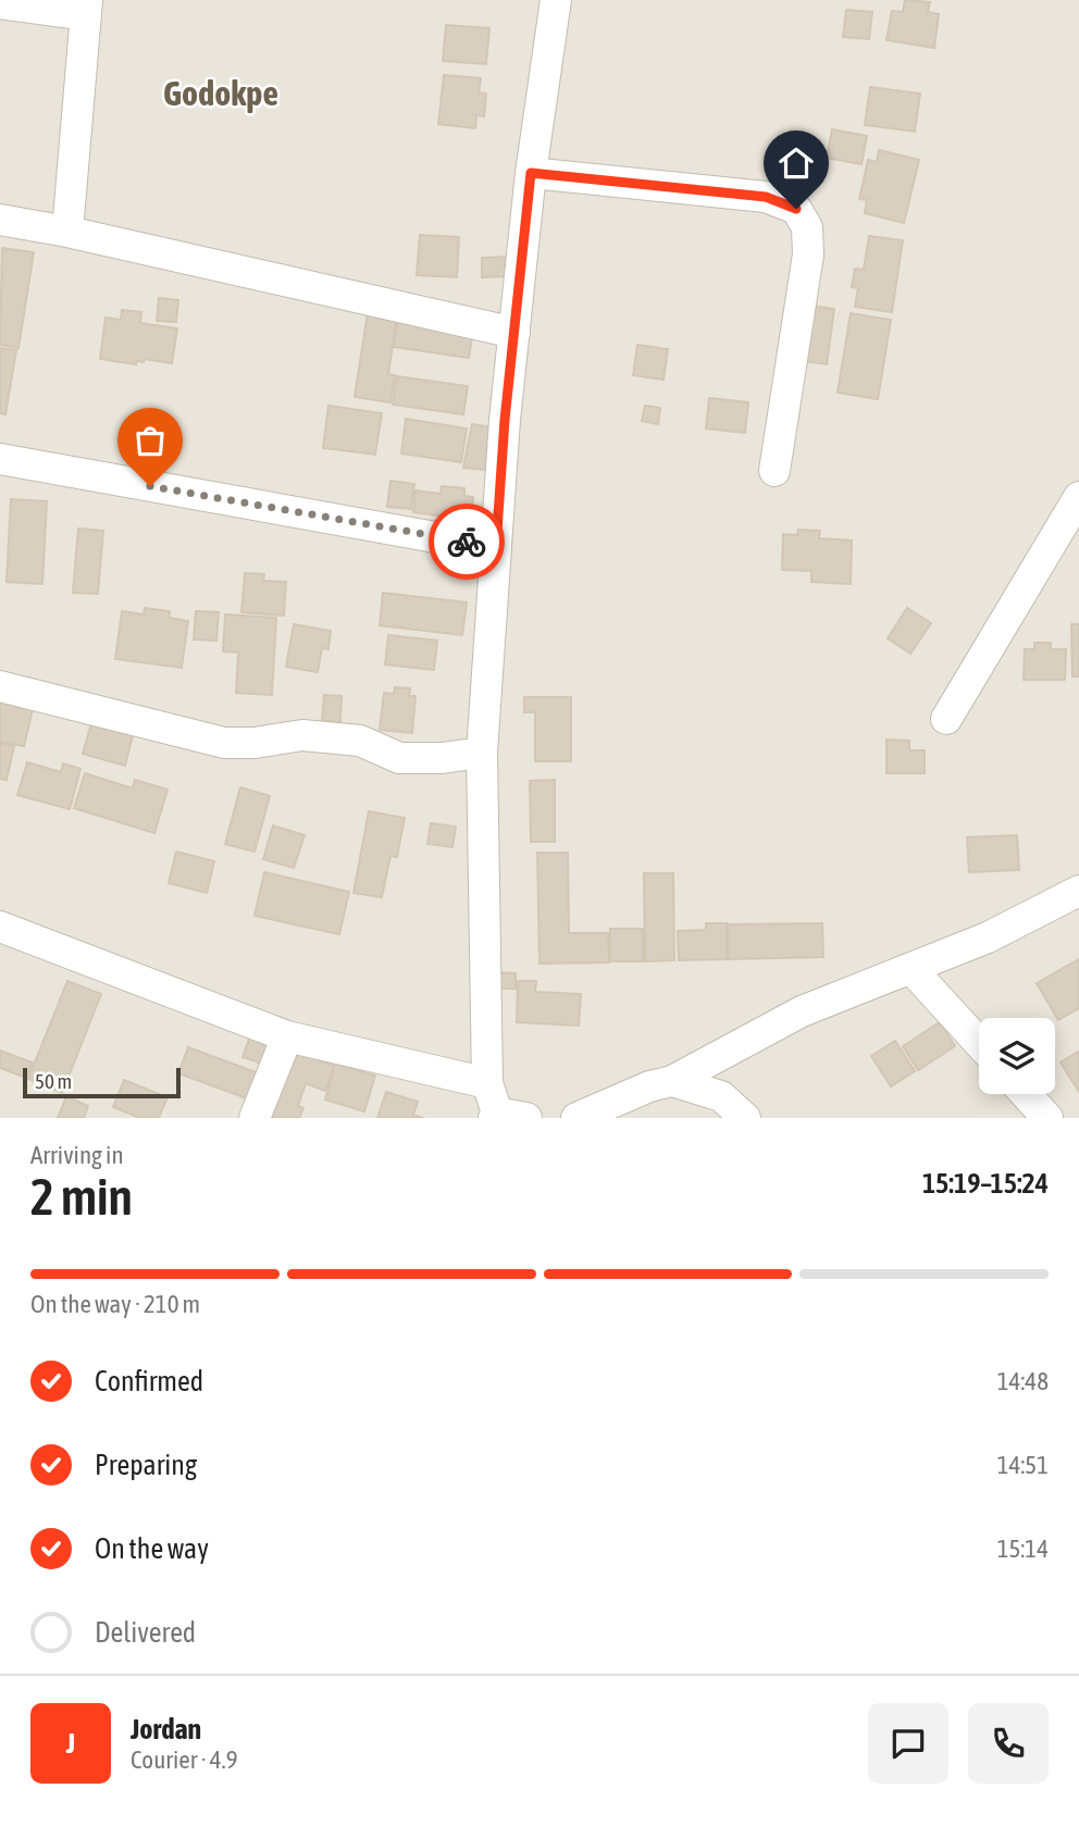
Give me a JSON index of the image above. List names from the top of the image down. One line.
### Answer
{"districts":["Godokpe"],"scale_bar":"50 m","page":{"scale":"50 m","heading":["2 min","Arriving in","15:19–15:24"],"panel":["Jordan","Courier · 4.9"],"bar":"On the way · 210 m","list":[["Confirmed","14:48"],["Preparing","14:51"],["On the way","15:14"],"Delivered"],"round":"J"}}
